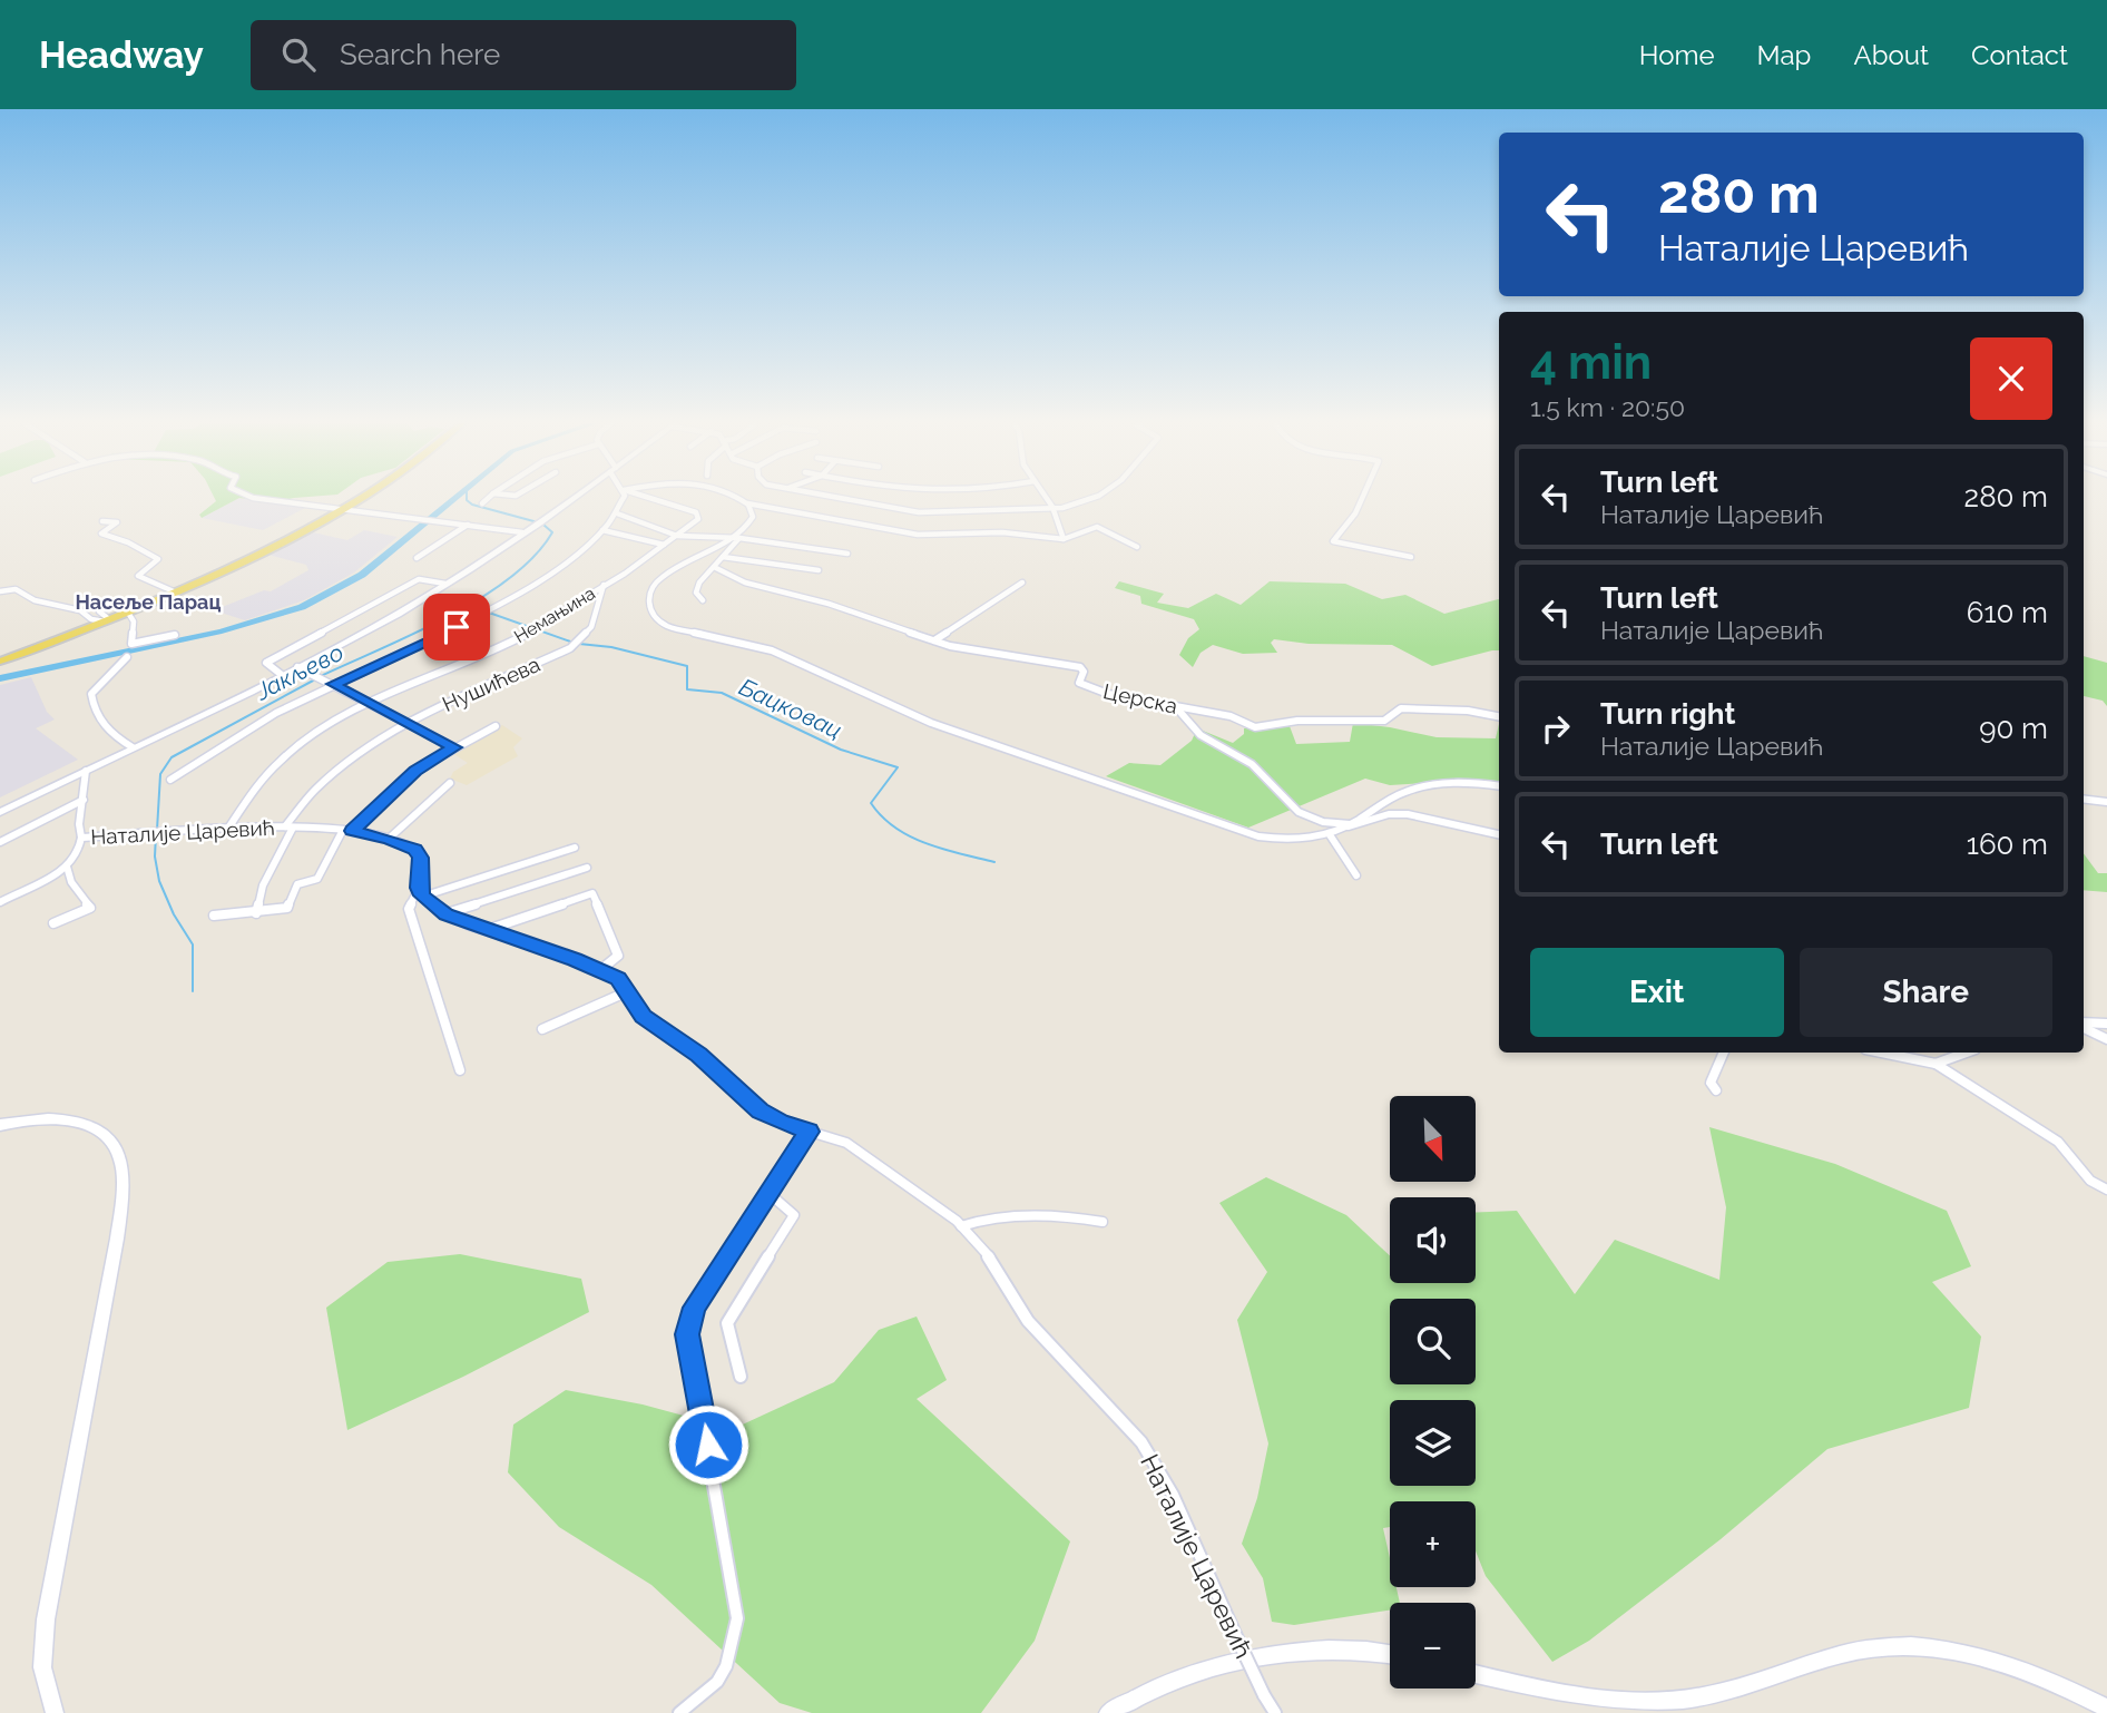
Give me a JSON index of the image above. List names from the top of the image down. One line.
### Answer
{"streets":{"street":["Немањина","Нушићева","Церска","Наталије Царевић"]},"crossings":[["Немањина","Нушићева"],["Немањина","Наталије Царевић"],["Нушићева","Наталије Царевић"]],"districts":["Насеље Парац"],"water":["Јакљево","Бацковац"],"north":"bottom right","page":{"header":"Headway","search":"Search here","nav":["Home","Map","About","Contact"],"turn":["280 m","Наталије Царевић"],"heading":["4 min","1.5 km · 20:50"],"list":[{"name":"Turn left","note":"Наталије Царевић","value":"280 m"},{"name":"Turn left","note":"Наталије Царевић","value":"610 m"},{"name":"Turn right","note":"Наталије Царевић","value":"90 m"},{"name":"Turn left","value":"160 m"}],"buttons":["Exit","Share"],"map_buttons":["+","−"]}}
